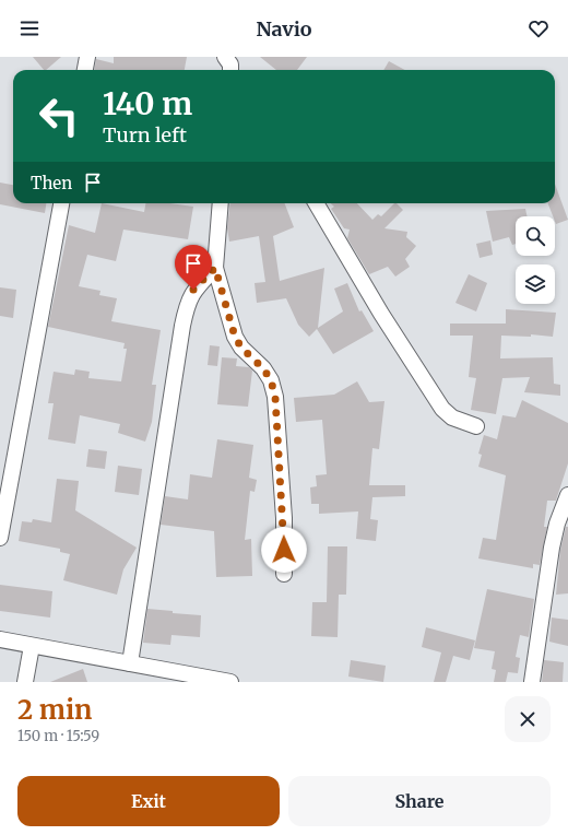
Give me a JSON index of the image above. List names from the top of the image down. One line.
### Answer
{"page":{"header":"Navio","turn":["140 m","Turn left"],"then":"Then","heading":["2 min","150 m · 15:59"],"buttons":["Exit","Share"]}}
